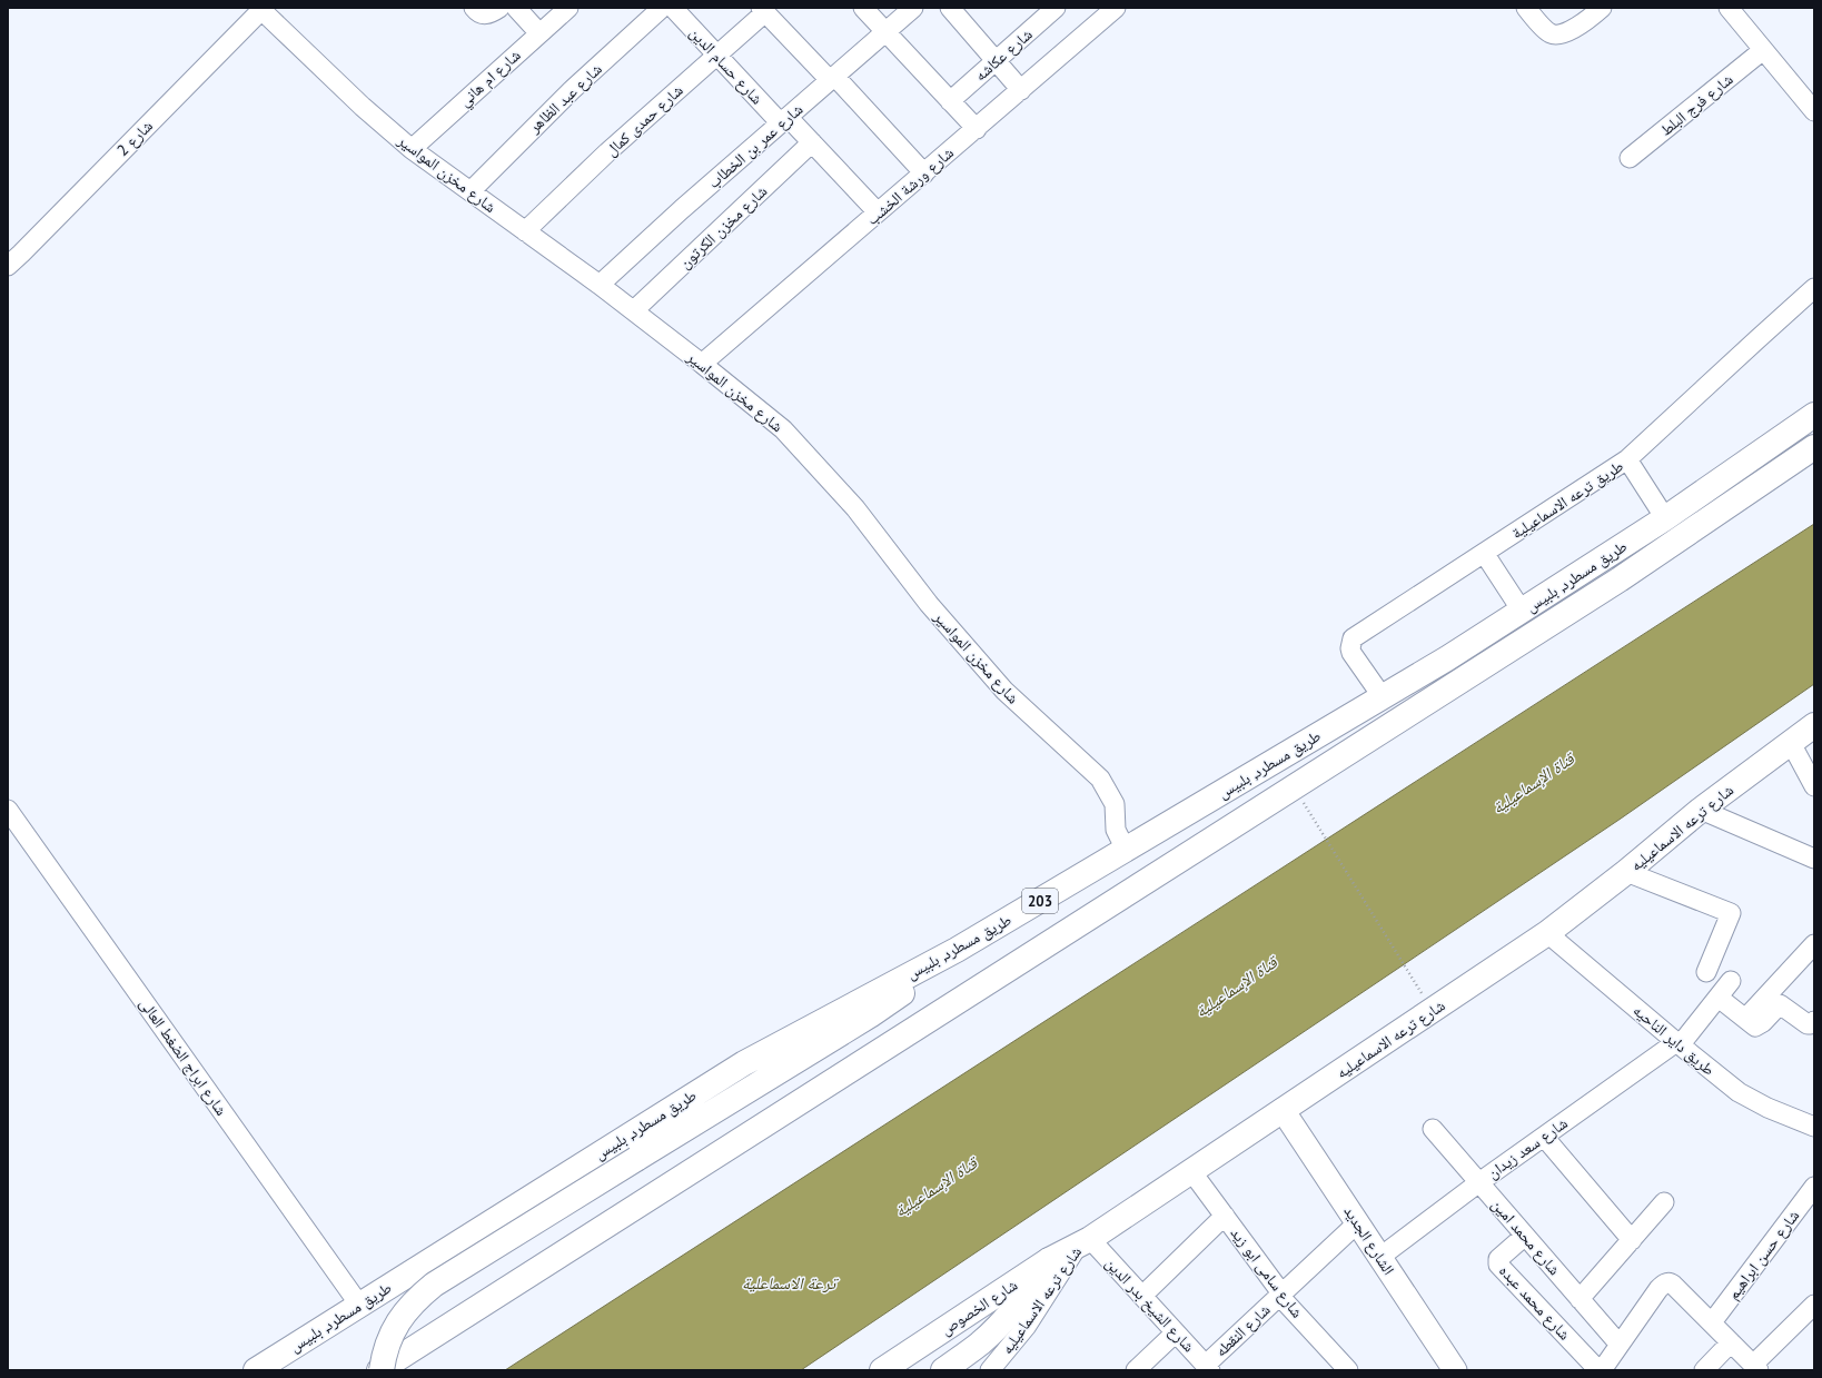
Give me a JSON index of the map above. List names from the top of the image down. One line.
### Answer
{"streets":{"main road":["طريق مسطرد, بلبيس","شارع ترعه الاسماعيليه","203","شارع الخصوص"],"street":["شارع عكاشه","شارع حسام الدين","شارع ام هاني","شارع عبد الظاهر","شارع فرج البلط","شارع حمدى كمال","شارع 2","شارع عمر بن الخطاب","شارع مخزن المواسير","شارع ورشة الخشب","شارع مخزن الكرتون","طريق ترعه الاسماعيلية","طريق داير الناحيه","شارع ابراج الضغط العالى","شارع سعد زيدان","شارع محمد امين","الشارع الجديد","شارع حسن ابراهيم","شارع سامى ابو زيد","شارع محمد عبده","شارع الشيخ بدر الدين","شارع النقطه"]},"crossings":[["شارع حسام الدين","شارع حمدى كمال"],["شارع حسام الدين","شارع عمر بن الخطاب"],["شارع حسام الدين","شارع ورشة الخشب"],["شارع حسام الدين","شارع مخزن الكرتون"],["شارع ام هاني","شارع مخزن المواسير"],["شارع عبد الظاهر","شارع مخزن المواسير"],["شارع حمدى كمال","شارع مخزن المواسير"],["شارع 2","شارع مخزن المواسير"],["شارع عمر بن الخطاب","شارع مخزن المواسير"],["شارع مخزن المواسير","شارع ورشة الخشب"],["شارع مخزن المواسير","شارع مخزن الكرتون"],["شارع مخزن المواسير","طريق مسطرد, بلبيس"],["طريق ترعه الاسماعيلية","طريق مسطرد, بلبيس"],["طريق مسطرد, بلبيس","شارع ابراج الضغط العالى"],["شارع ترعه الاسماعيليه","طريق داير الناحيه"],["شارع ترعه الاسماعيليه","الشارع الجديد"],["شارع ترعه الاسماعيليه","شارع سامى ابو زيد"],["شارع ترعه الاسماعيليه","شارع الشيخ بدر الدين"],["شارع ترعه الاسماعيليه","شارع الخصوص"],["طريق داير الناحيه","شارع سعد زيدان"],["شارع سعد زيدان","شارع محمد امين"],["شارع سعد زيدان","الشارع الجديد"],["شارع محمد امين","شارع محمد عبده"],["الشارع الجديد","شارع النقطه"],["شارع سامى ابو زيد","شارع النقطه"],["شارع الشيخ بدر الدين","شارع الخصوص"],["شارع الشيخ بدر الدين","شارع النقطه"]],"water":["قناة الإسماعيلية","ترعة الاسماعلية"]}
